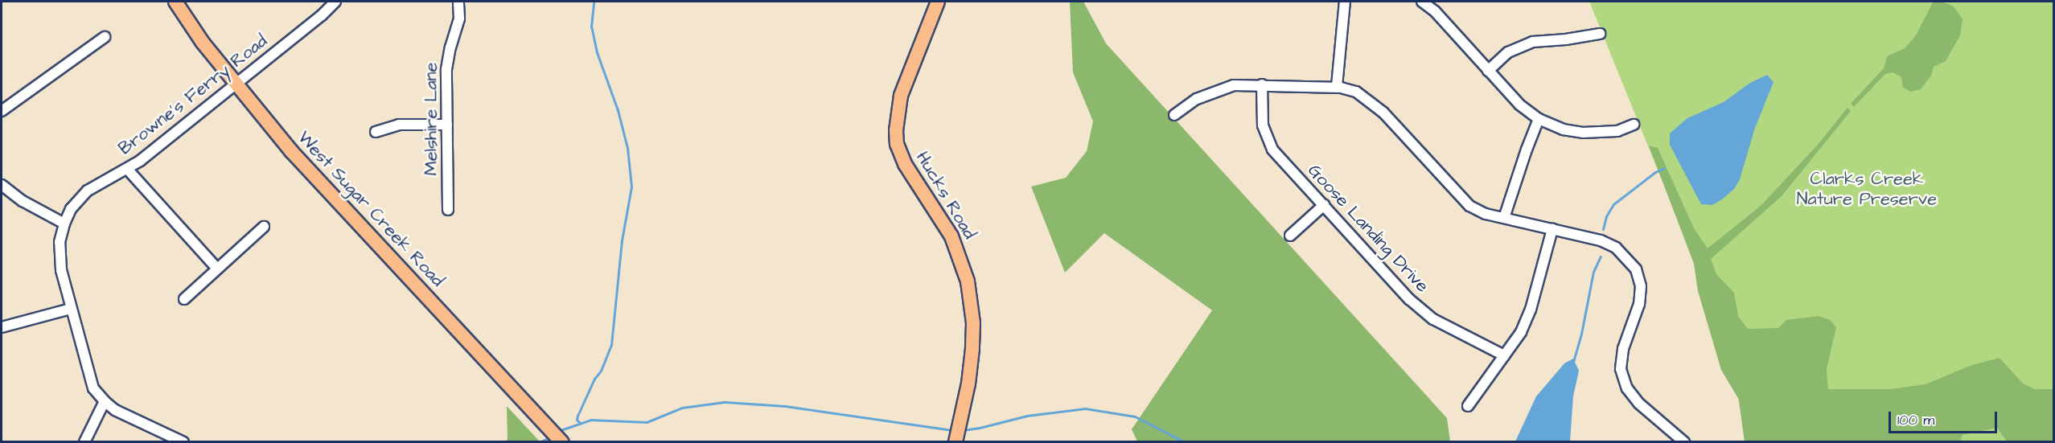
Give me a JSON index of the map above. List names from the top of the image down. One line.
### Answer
{"streets":{"main road":["Hucks Road","West Sugar Creek Road"],"street":["Browne's Ferry Road","Melshire Lane","Goose Landing Drive"]},"crossings":[["Browne's Ferry Road","West Sugar Creek Road"]],"parks":["Clarks Creek Nature Preserve"],"scale_bar":"100 m"}
